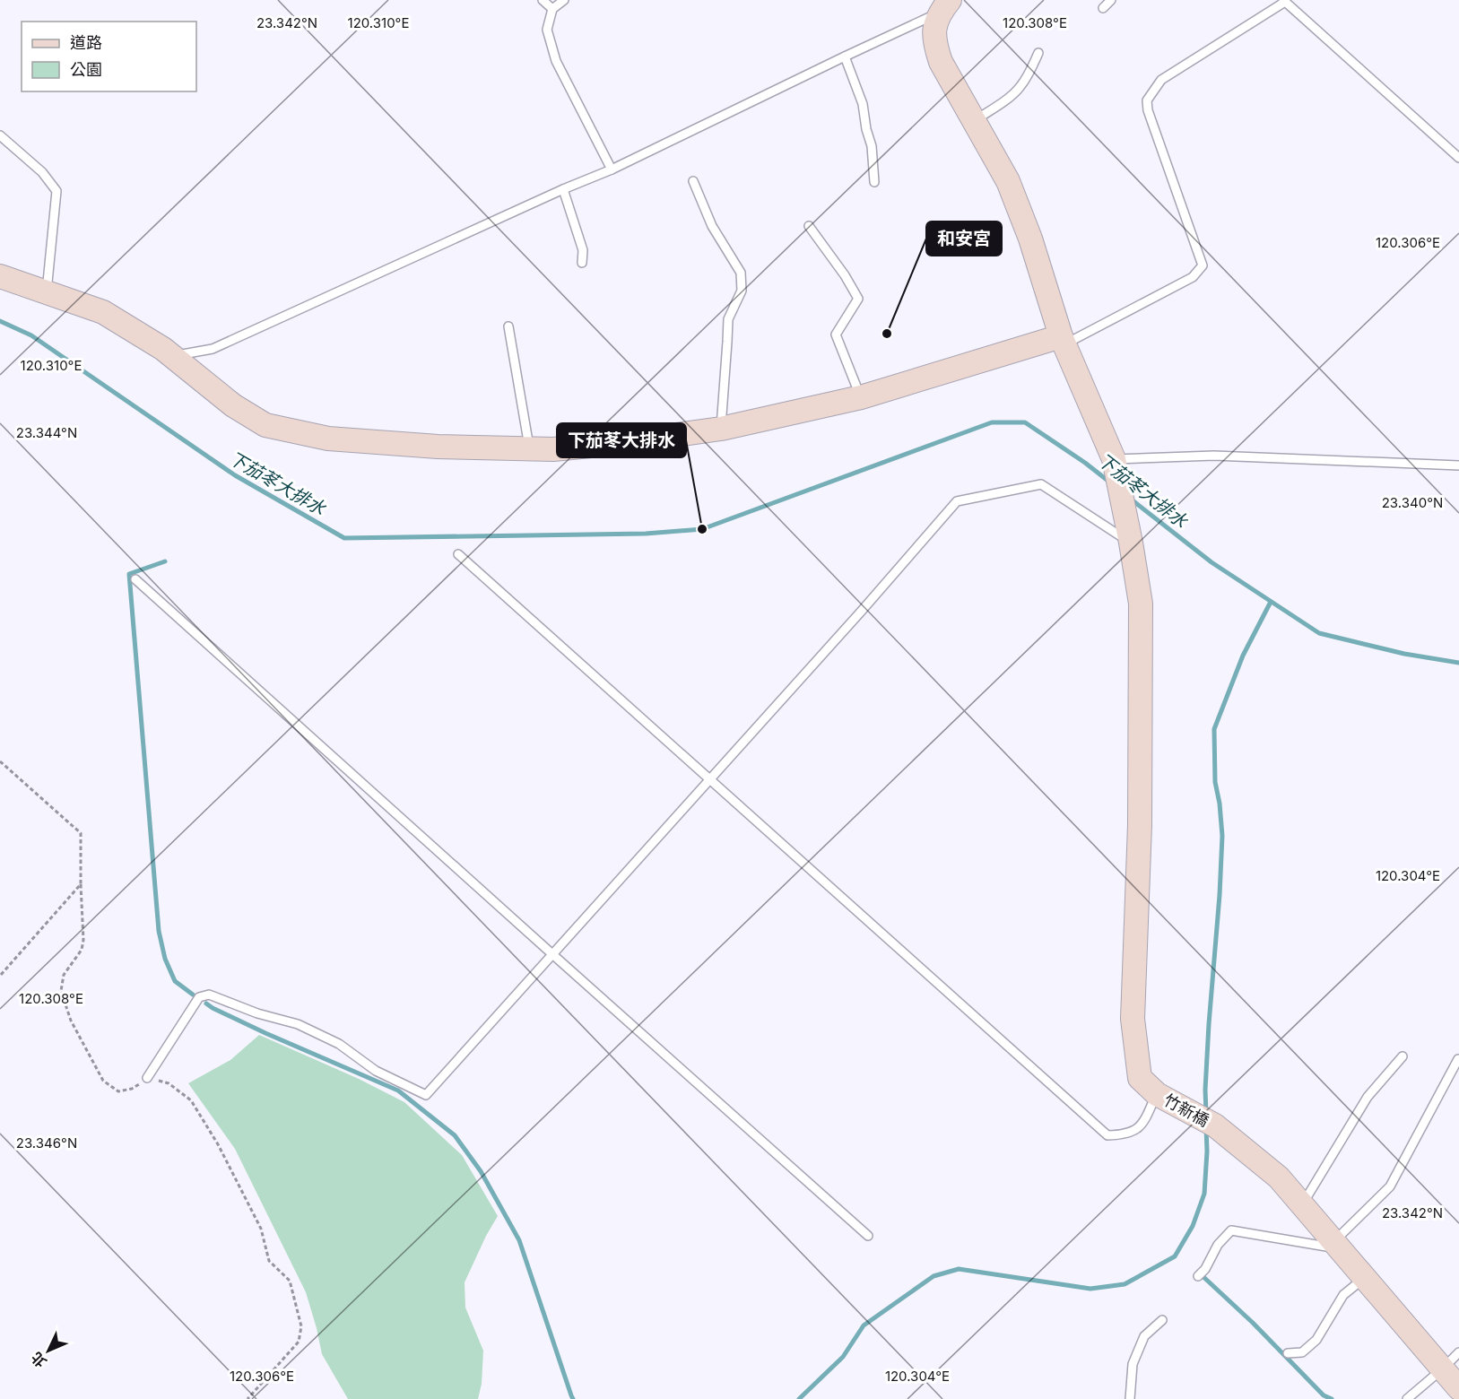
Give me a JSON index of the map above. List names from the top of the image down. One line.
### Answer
{"streets":{"street":["竹新橋"]},"water":["下茄苳大排水"],"places":["和安宮","下茄苳大排水"],"legend":["道路","公園"],"north":"bottom left","coordinates":["120.310°E","120.308°E","23.342°N","120.306°E","23.344°N","23.340°N","120.304°E","23.346°N"]}
